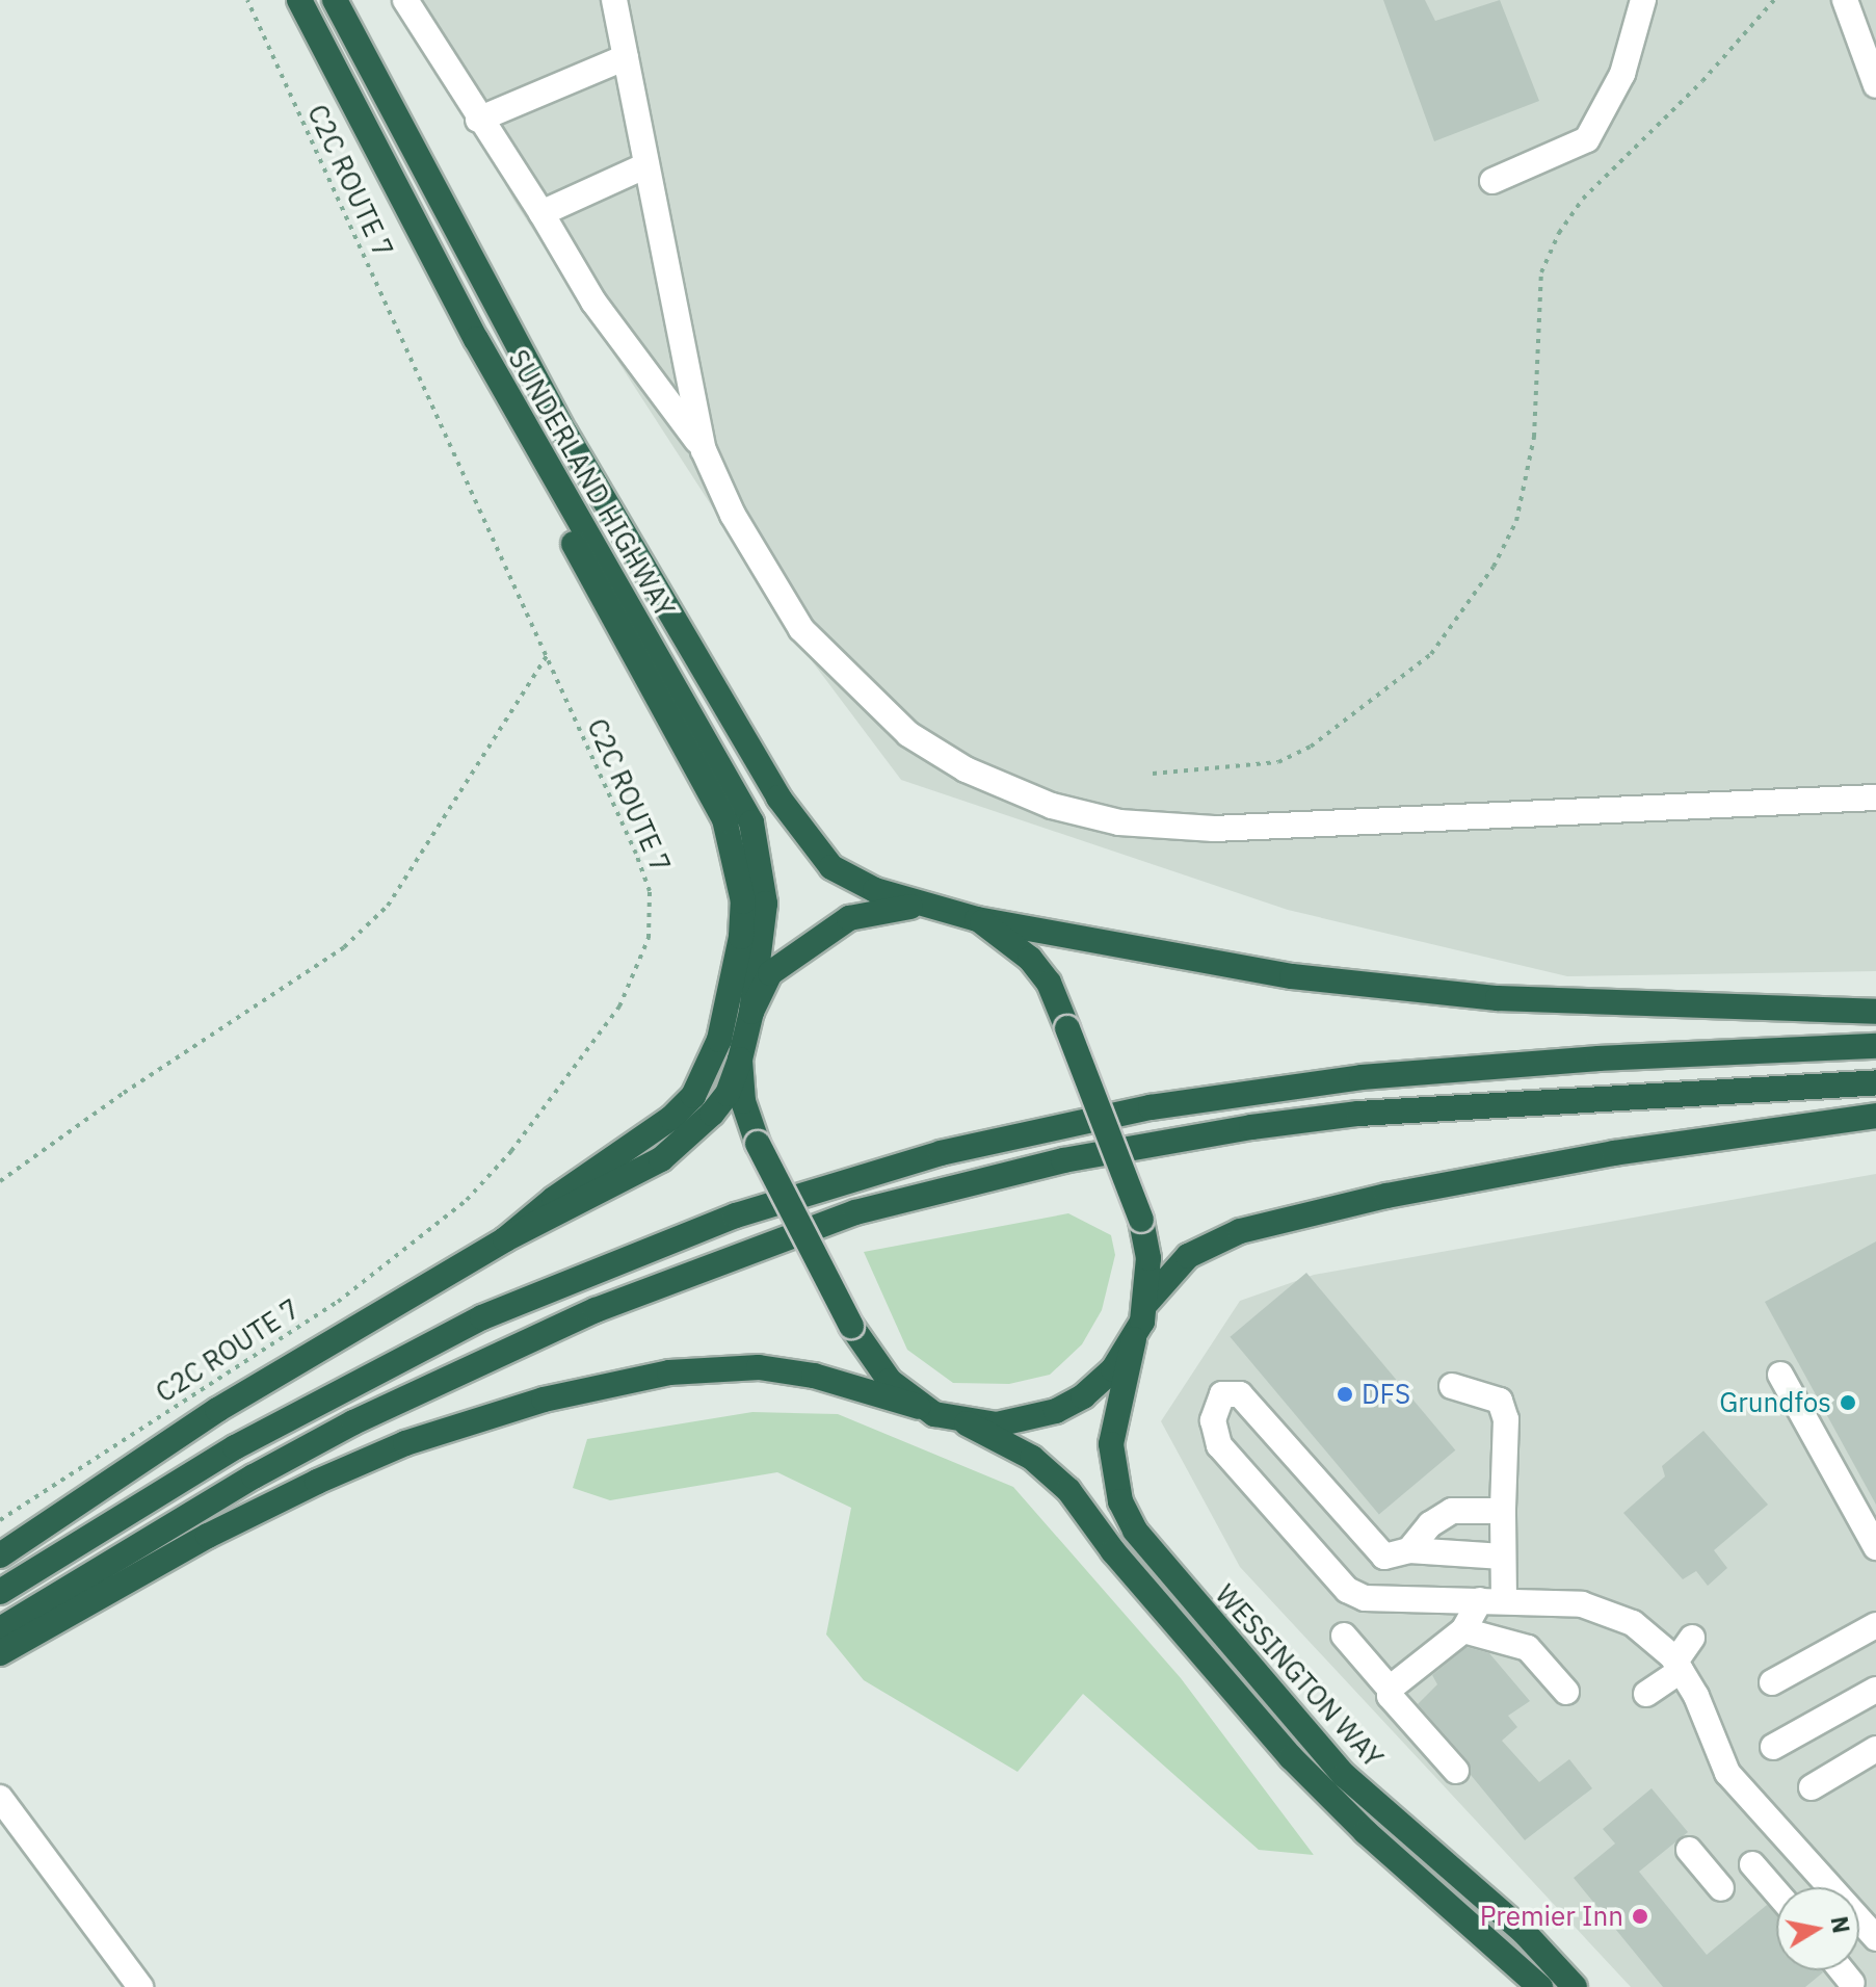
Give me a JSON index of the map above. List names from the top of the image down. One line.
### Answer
{"streets":{"highway":["SUNDERLAND HIGHWAY","WESSINGTON WAY"],"path":["C2C ROUTE 7"]},"places":["DFS","Grundfos","Premier Inn"],"north":"right"}
